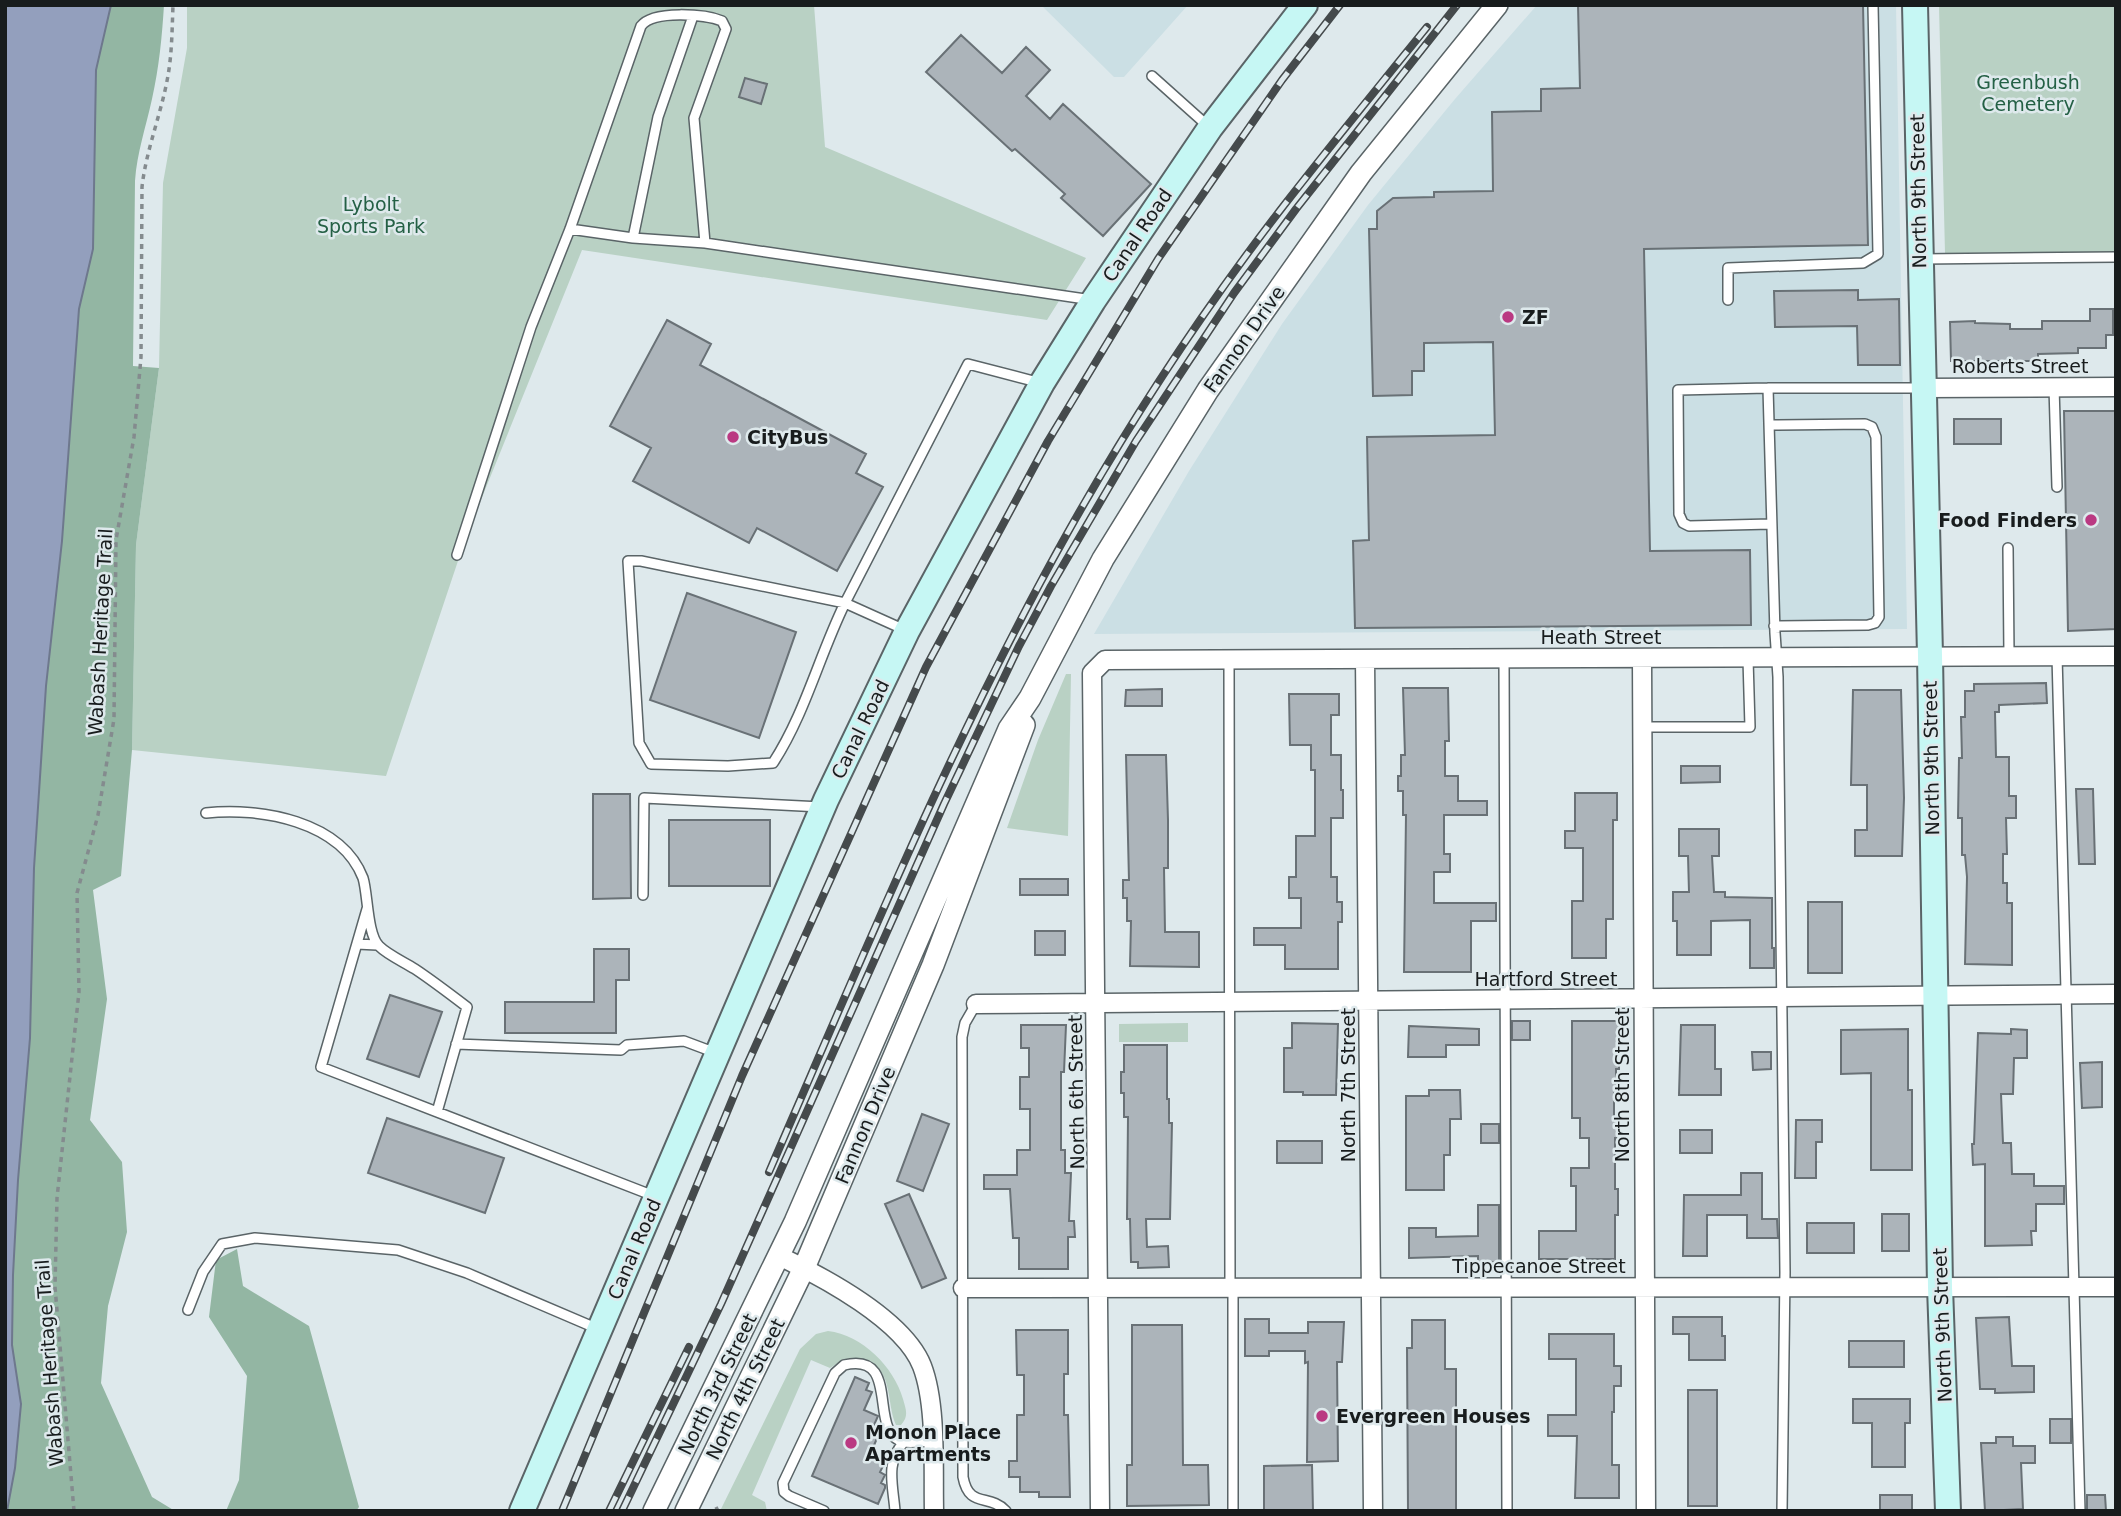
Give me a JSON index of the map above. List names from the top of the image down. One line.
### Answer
{"streets":{"main road":["North 9th Street","Canal Road"],"street":["Fannon Drive","Roberts Street","Heath Street","Hartford Street","North 7th Street","North 8th Street","North 6th Street","Tippecanoe Street","North 3rd Street","North 4th Street"],"path":["Wabash Heritage Trail"]},"crossings":[["North 9th Street","Roberts Street"],["North 9th Street","Heath Street"],["North 9th Street","Hartford Street"],["North 9th Street","Tippecanoe Street"],["Fannon Drive","North 3rd Street"],["Fannon Drive","North 4th Street"],["Heath Street","North 7th Street"],["Heath Street","North 8th Street"],["Heath Street","North 6th Street"],["Hartford Street","North 7th Street"],["Hartford Street","North 8th Street"],["Hartford Street","North 6th Street"],["North 7th Street","Tippecanoe Street"],["North 8th Street","Tippecanoe Street"],["North 6th Street","Tippecanoe Street"]],"parks":["Greenbush Cemetery","Lybolt Sports Park"],"places":["ZF","CityBus","Food Finders","Evergreen Houses","Monon Place Apartments"]}
